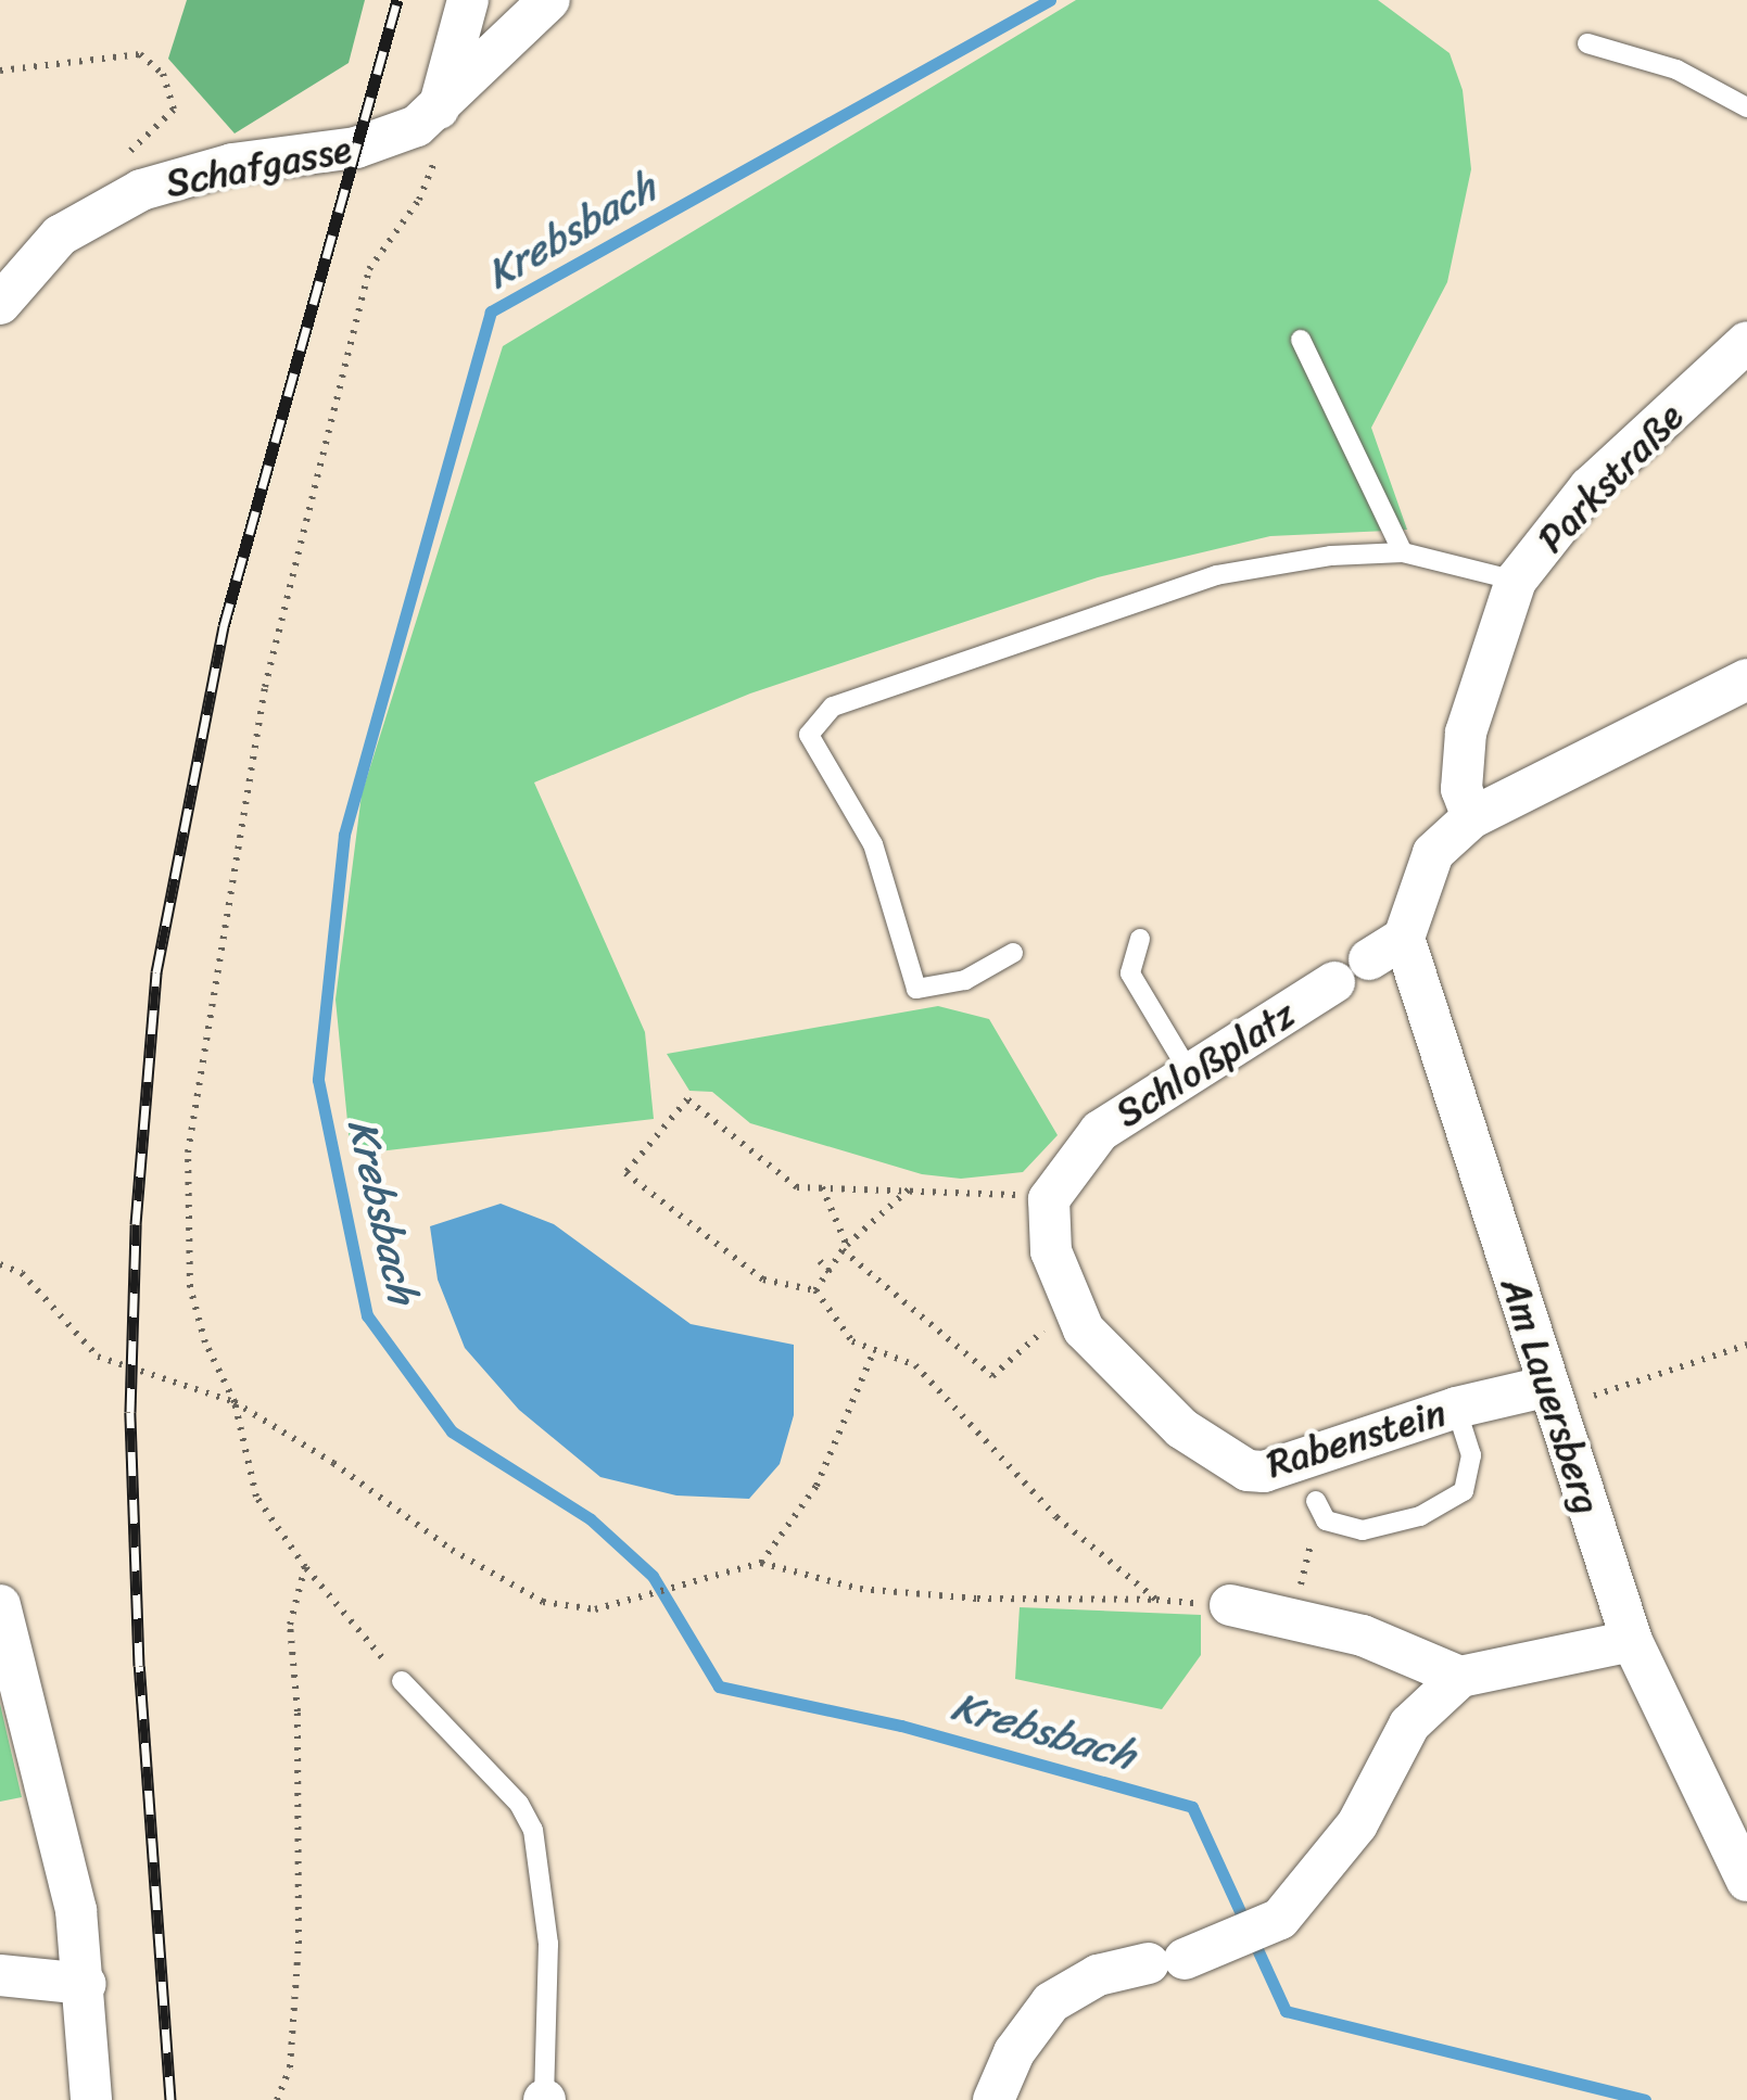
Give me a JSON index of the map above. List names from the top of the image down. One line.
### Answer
{"streets":{"street":["Schafgasse","Parkstraße","Schloßplatz","Am Lauersberg","Rabenstein"]},"crossings":[["Am Lauersberg","Rabenstein"]],"water":["Krebsbach"]}
